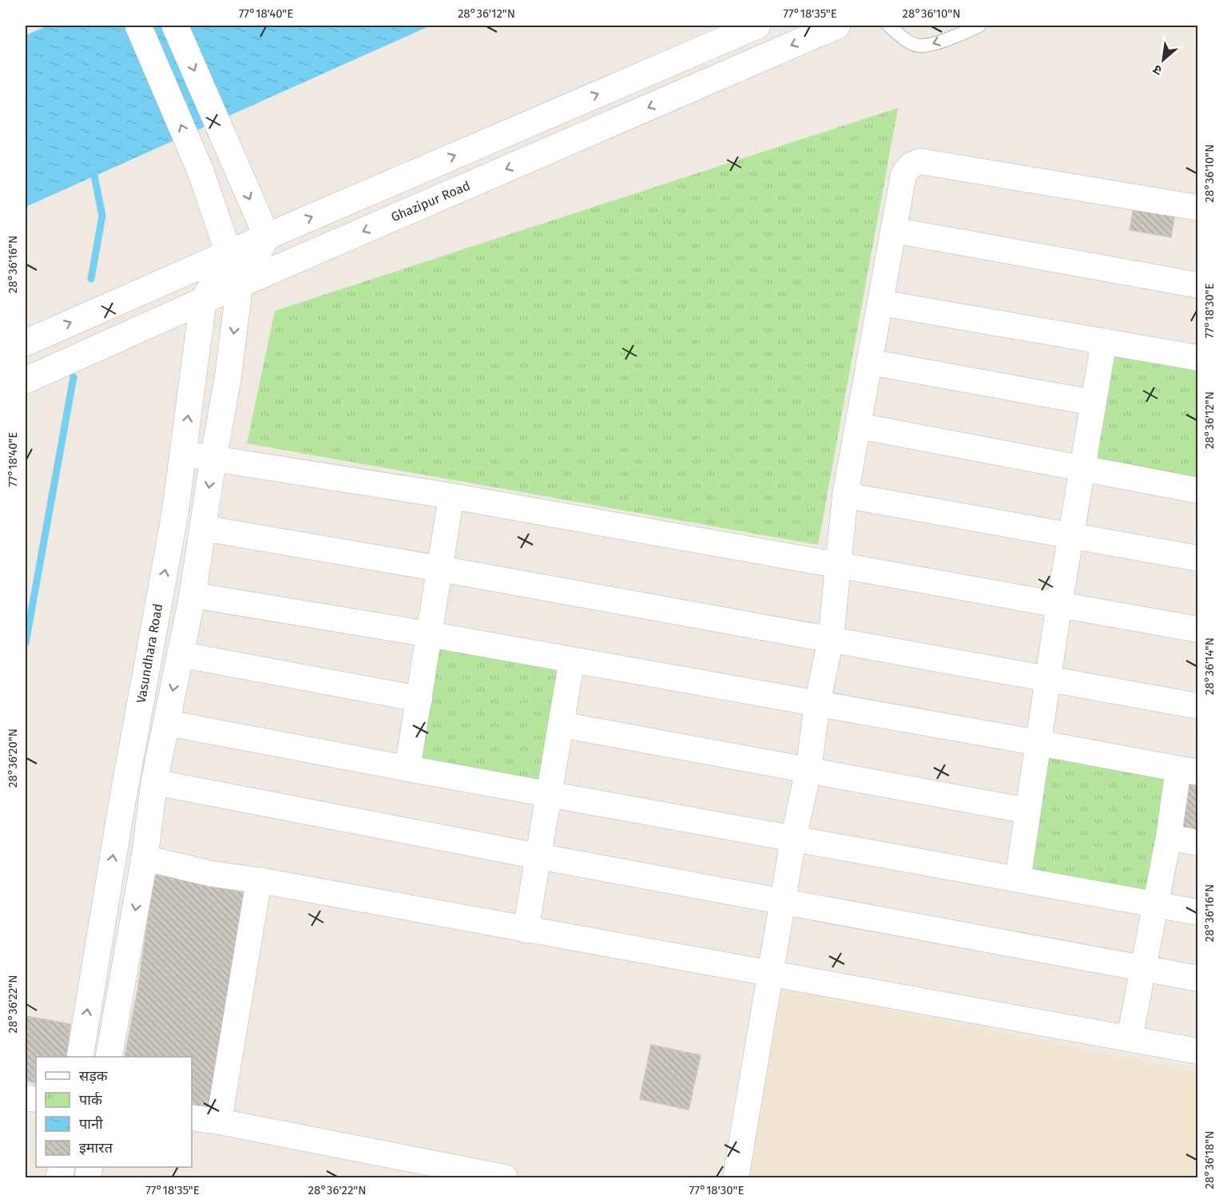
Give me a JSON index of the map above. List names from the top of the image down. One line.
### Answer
{"streets":{"street":["Ghazipur Road","Vasundhara Road"]},"crossings":[["Ghazipur Road","Vasundhara Road"]],"legend":["सड़क","पार्क","पानी","इमारत"],"north":"bottom left","coordinates":["77°18'40\"E","28°36'12\"N","77°18'35\"E","28°36'10\"N","28°36'16\"N","77°18'30\"E","28°36'14\"N","28°36'20\"N","28°36'22\"N","28°36'18\"N"]}
